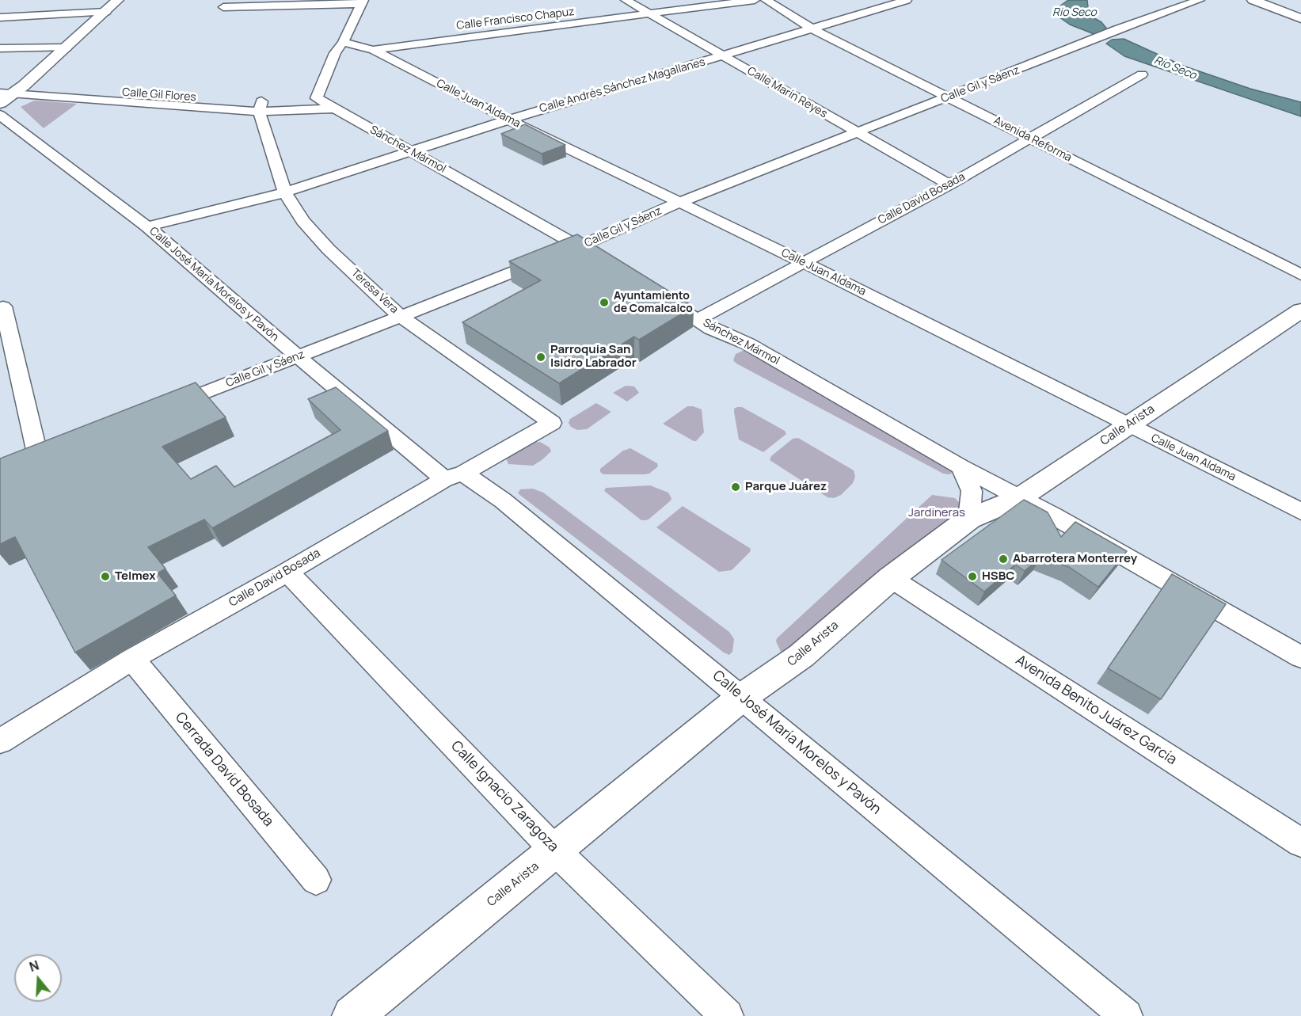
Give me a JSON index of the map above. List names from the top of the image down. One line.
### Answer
{"streets":{"street":["Calle Francisco Chapuz","Calle Gil y Sáenz","Calle Andrés Sánchez Magallanes","Calle Marín Reyes","Calle Gil Flores","Calle Juan Aldama","Avenida Reforma","Sánchez Mármol","Calle David Bosada","Calle José María Morelos y Pavón","Teresa Vera","Calle Arista","Avenida Benito Juárez García","Cerrada David Bosada","Calle Ignacio Zaragoza"]},"crossings":[["Calle Francisco Chapuz","Calle Marín Reyes"],["Calle Francisco Chapuz","Calle Juan Aldama"],["Calle Gil y Sáenz","Calle Marín Reyes"],["Calle Gil y Sáenz","Calle Juan Aldama"],["Calle Gil y Sáenz","Avenida Reforma"],["Calle Gil y Sáenz","Sánchez Mármol"],["Calle Gil y Sáenz","Calle José María Morelos y Pavón"],["Calle Gil y Sáenz","Teresa Vera"],["Calle Andrés Sánchez Magallanes","Calle Marín Reyes"],["Calle Andrés Sánchez Magallanes","Calle Juan Aldama"],["Calle Andrés Sánchez Magallanes","Avenida Reforma"],["Calle Andrés Sánchez Magallanes","Sánchez Mármol"],["Calle Andrés Sánchez Magallanes","Calle José María Morelos y Pavón"],["Calle Andrés Sánchez Magallanes","Teresa Vera"],["Calle Marín Reyes","Calle David Bosada"],["Calle Gil Flores","Sánchez Mármol"],["Calle Gil Flores","Teresa Vera"],["Calle Juan Aldama","Calle David Bosada"],["Calle Juan Aldama","Calle Arista"],["Avenida Reforma","Calle David Bosada"],["Sánchez Mármol","Calle David Bosada"],["Sánchez Mármol","Calle Arista"],["Calle David Bosada","Calle José María Morelos y Pavón"],["Calle David Bosada","Teresa Vera"],["Calle David Bosada","Cerrada David Bosada"],["Calle David Bosada","Calle Ignacio Zaragoza"],["Calle José María Morelos y Pavón","Calle Arista"],["Calle Arista","Avenida Benito Juárez García"],["Calle Arista","Calle Ignacio Zaragoza"]],"water":["Rio Seco","Río Seco"],"parks":["Jardineras"],"places":["Ayuntamiento de Comalcalco","Parroquia San Isidro Labrador","Parque Juárez","Abarrotera Monterrey","Telmex","HSBC"],"north":"top"}
